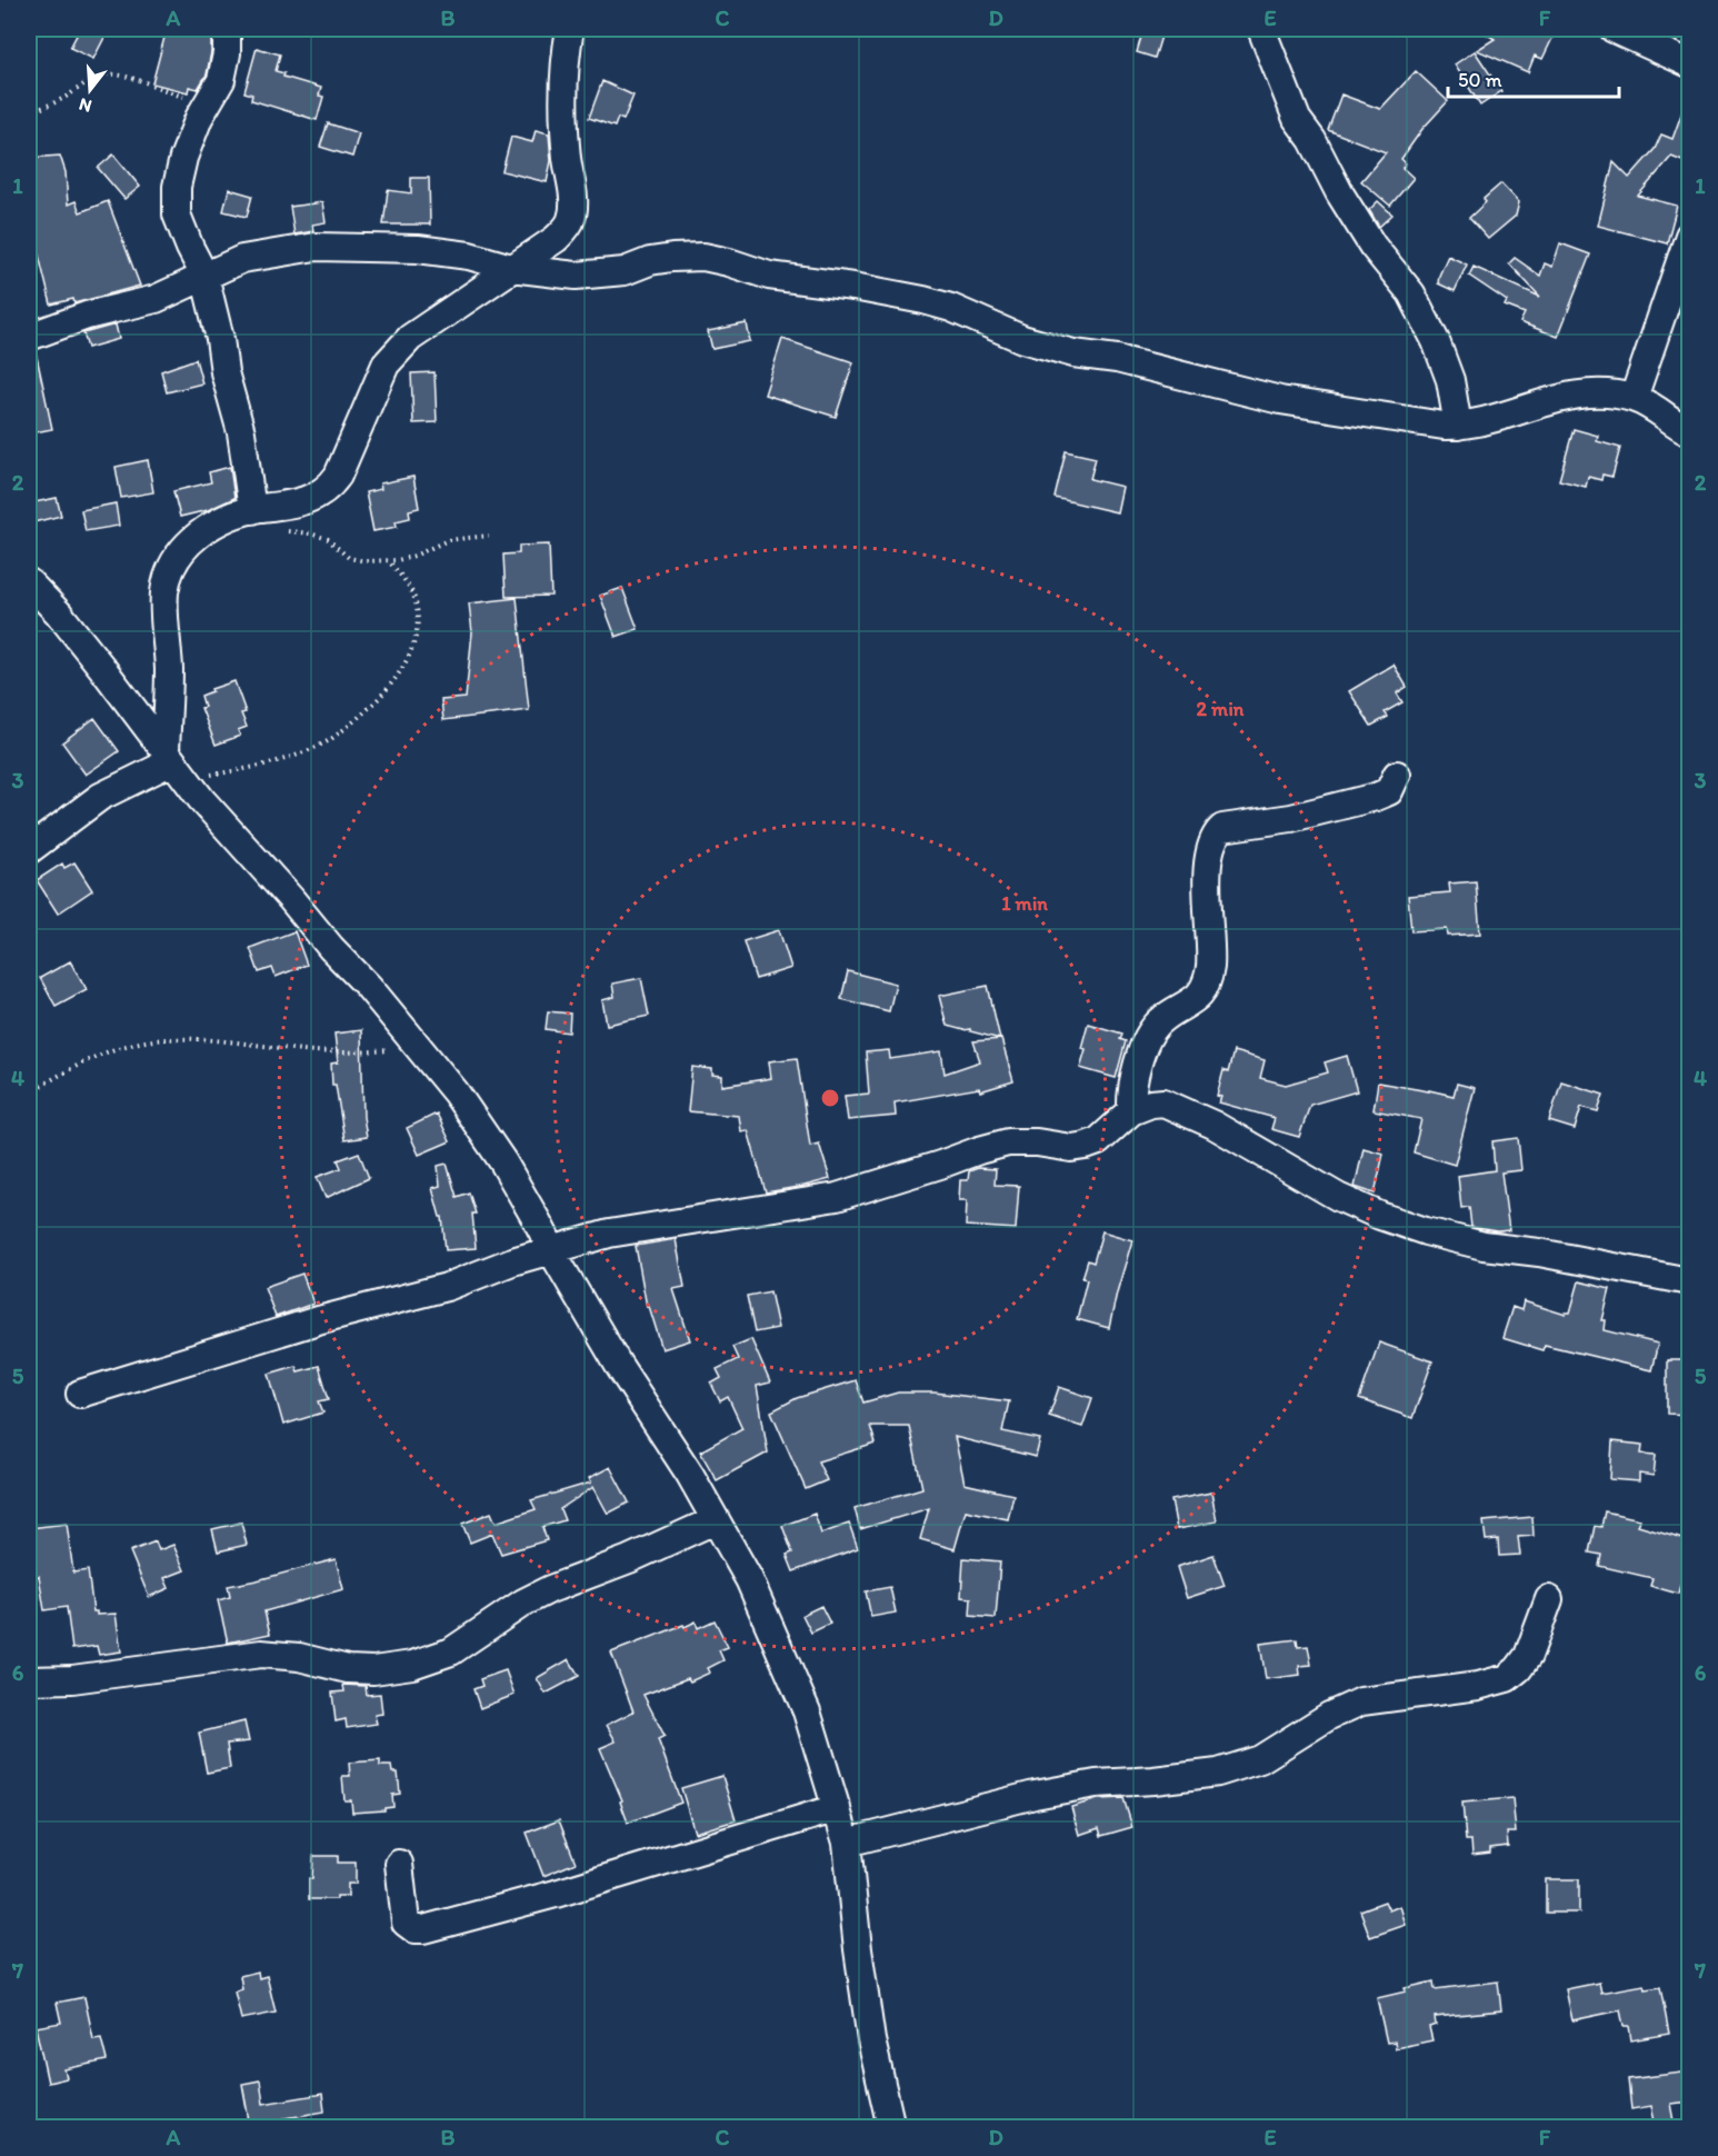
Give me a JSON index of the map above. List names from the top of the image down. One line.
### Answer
{"scale_bar":"50 m","north":"bottom","grid":{"columns":["A","B","C","D","E","F"],"rows":["1","2","3","4","5","6","7"]},"rings":["2 min","1 min"]}
